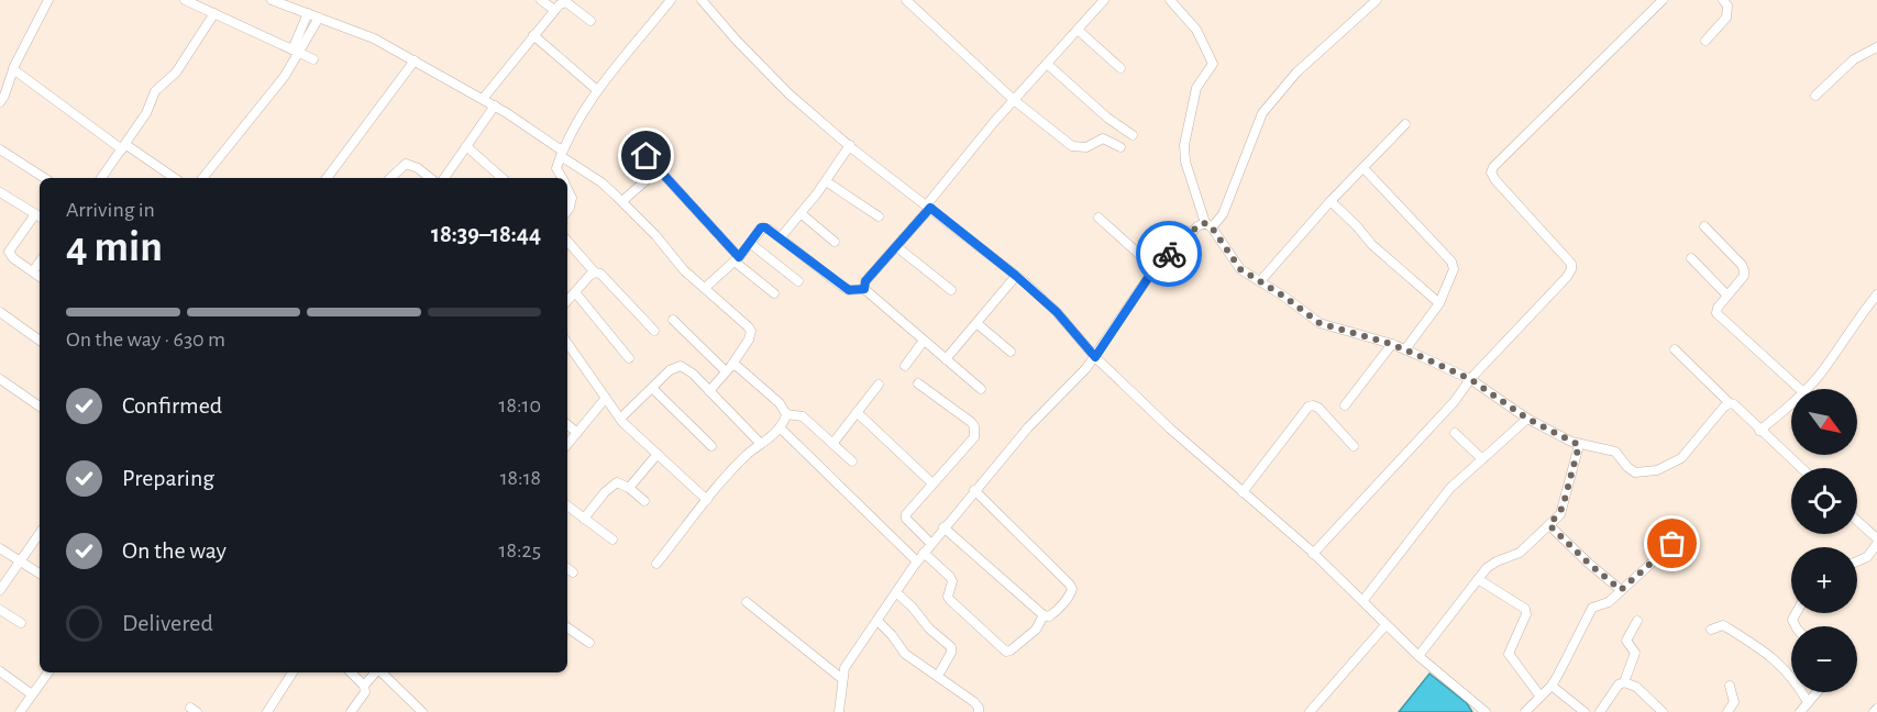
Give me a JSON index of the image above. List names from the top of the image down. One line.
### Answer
{"north":"bottom right","page":{"heading":["4 min","Arriving in","18:39–18:44"],"bar":"On the way · 630 m","list":[["Confirmed","18:10"],["Preparing","18:18"],["On the way","18:25"],"Delivered"],"map_buttons":["+","−"]}}
